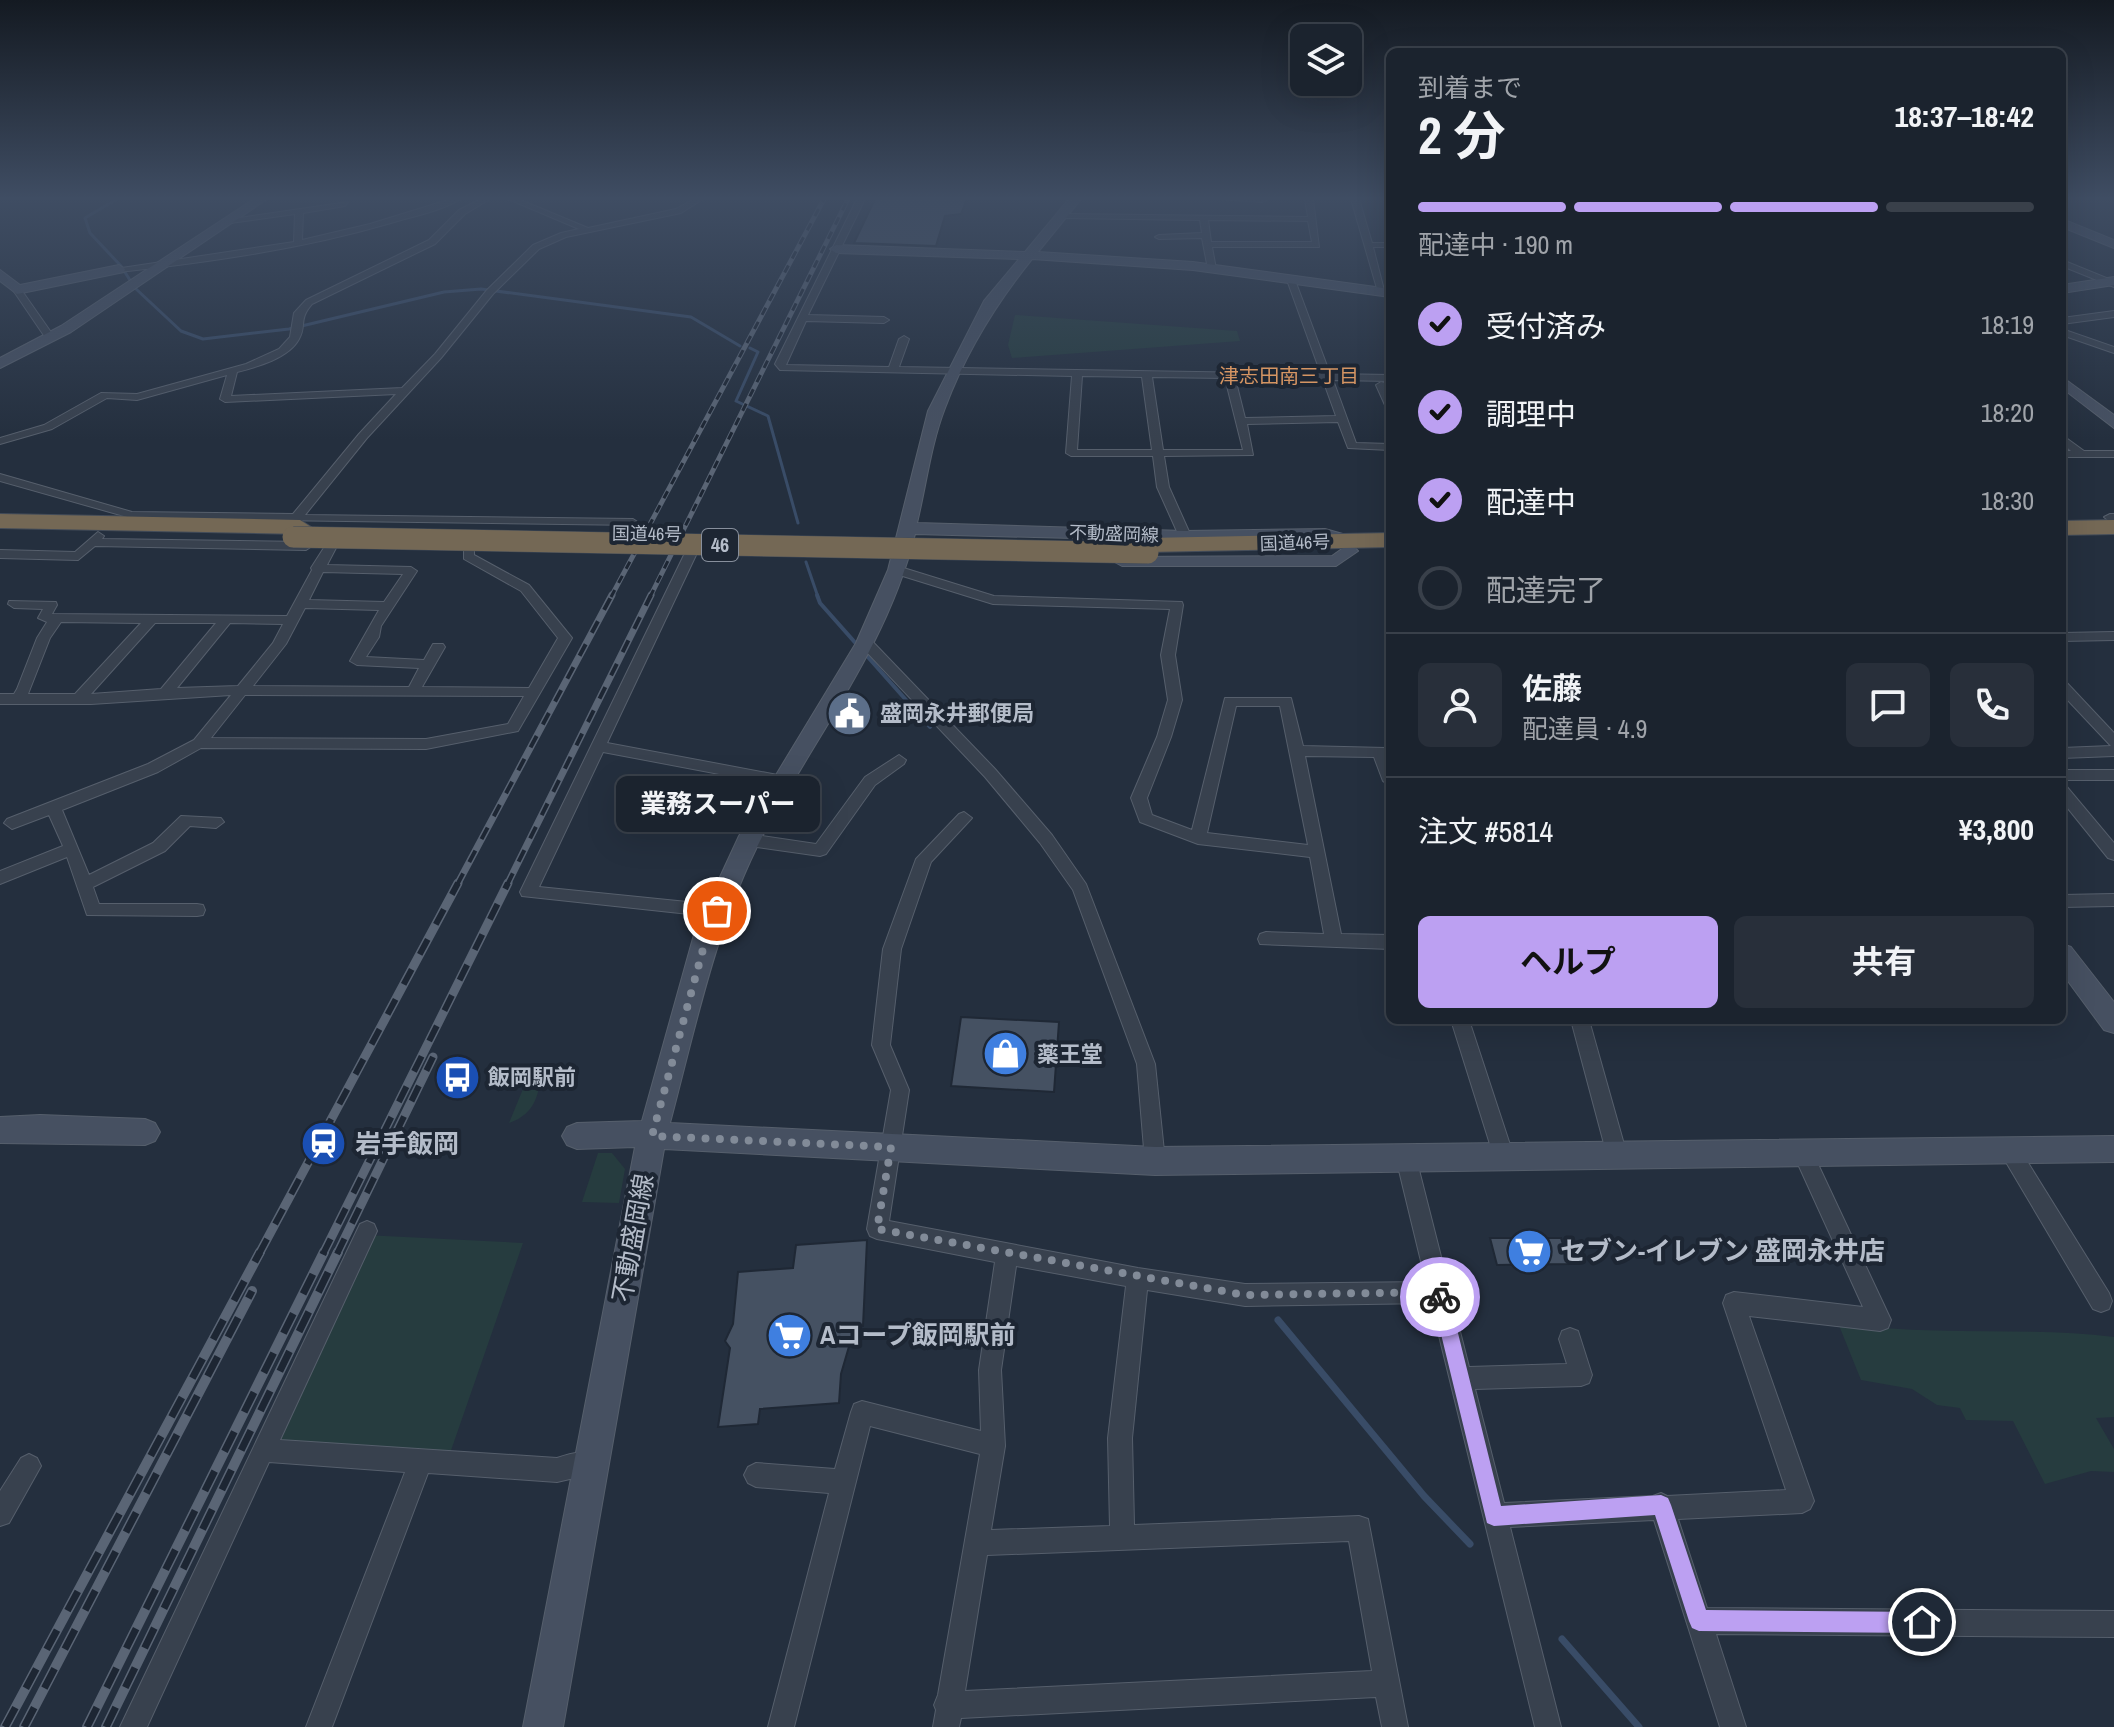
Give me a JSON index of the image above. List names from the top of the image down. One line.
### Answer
{"streets":{"highway":["国道46号","46"],"street":["不動盛岡線"]},"crossings":[["国道46号","不動盛岡線"]],"districts":["津志田南三丁目"],"places":{"public building":["盛岡永井郵便局"],"other":["業務スーパー"],"shop":["薬王堂"],"bus stop":["飯岡駅前"],"station":["岩手飯岡"],"supermarket":["セブン-イレブン 盛岡永井店","Aコープ飯岡駅前"]},"page":{"heading":["2 分","到着まで","18:37–18:42"],"panel":["佐藤","配達員 · 4.9","注文 #5814","¥3,800"],"bar":"配達中 · 190 m","list":[["受付済み","18:19"],["調理中","18:20"],["配達中","18:30"],"配達完了"],"bubble":"業務スーパー","buttons":["ヘルプ","共有"]}}
